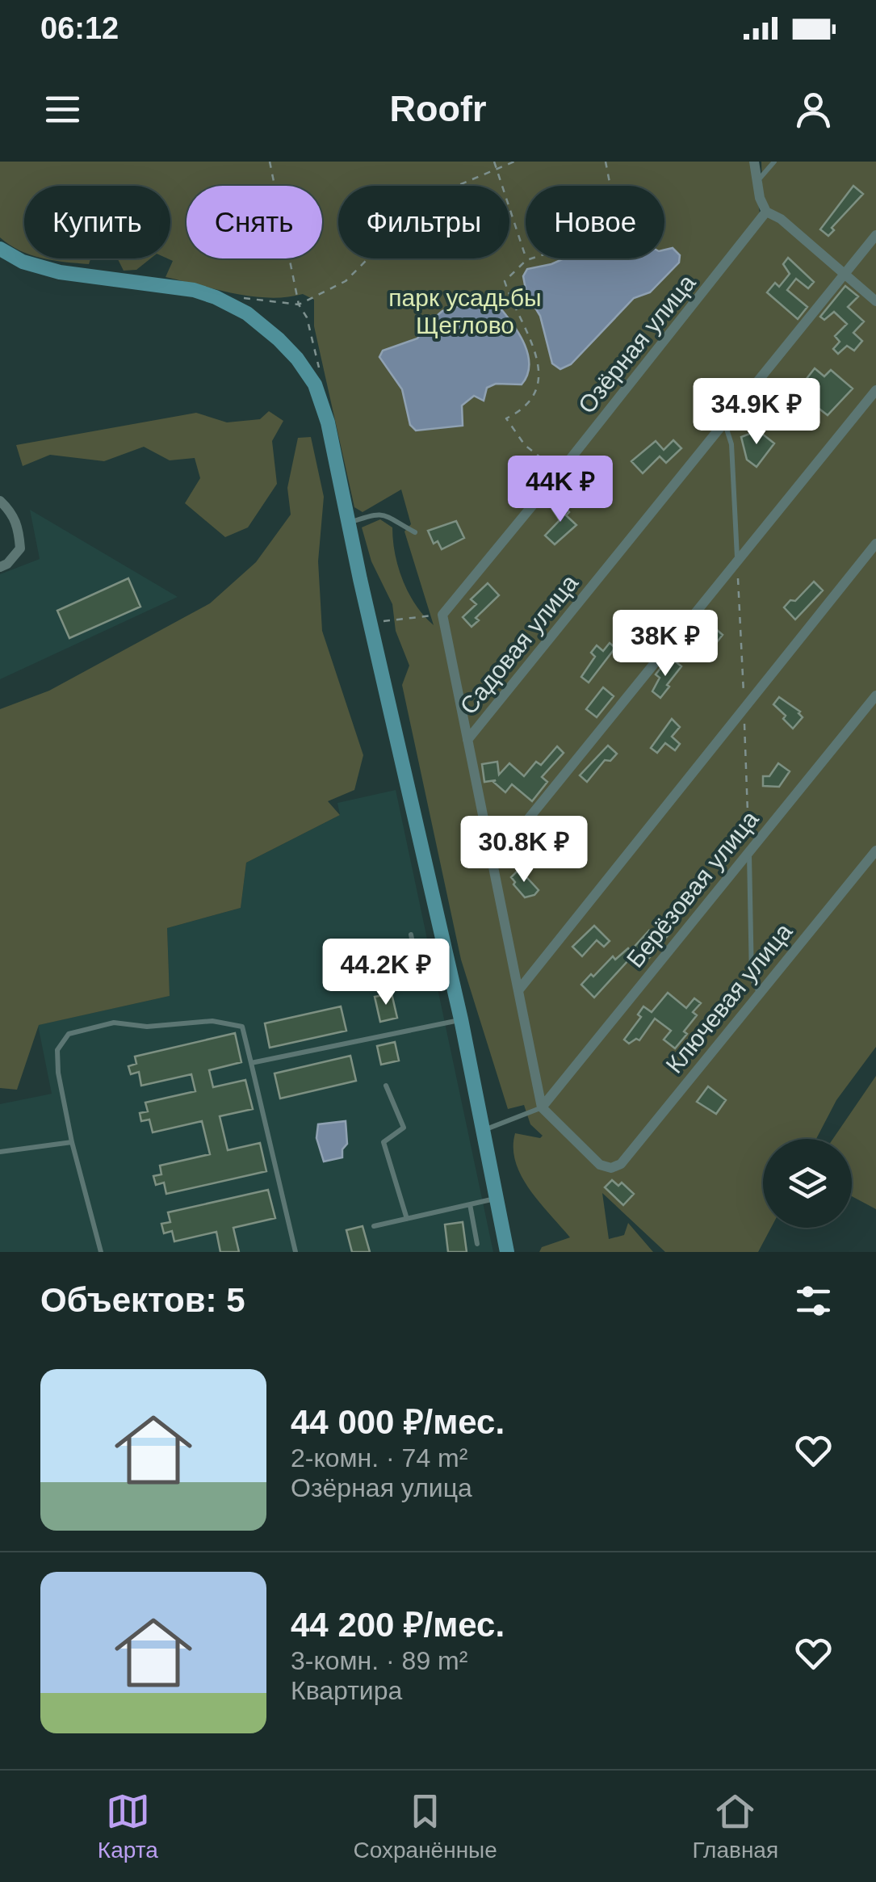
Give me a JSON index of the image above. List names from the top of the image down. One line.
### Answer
{"streets":{"street":["Озёрная улица","Садовая улица","Берёзовая улица","Ключевая улица"]},"crossings":[["Берёзовая улица","Ключевая улица"]],"parks":["парк усадьбы Щеглово"],"page":{"status":"06:12","header":"Roofr","chip":["Купить","Снять","Фильтры","Новое"],"price":["34.9K ₽","44K ₽","38K ₽","30.8K ₽","44.2K ₽"],"heading":"Объектов: 5","list":[{"name":"44 000 ₽/мес.","note":"2-комн. · 74 m² · Озёрная улица"},{"name":"44 200 ₽/мес.","note":"3-комн. · 89 m² · Квартира"}],"tabs":["Карта","Сохранённые","Главная"]}}
